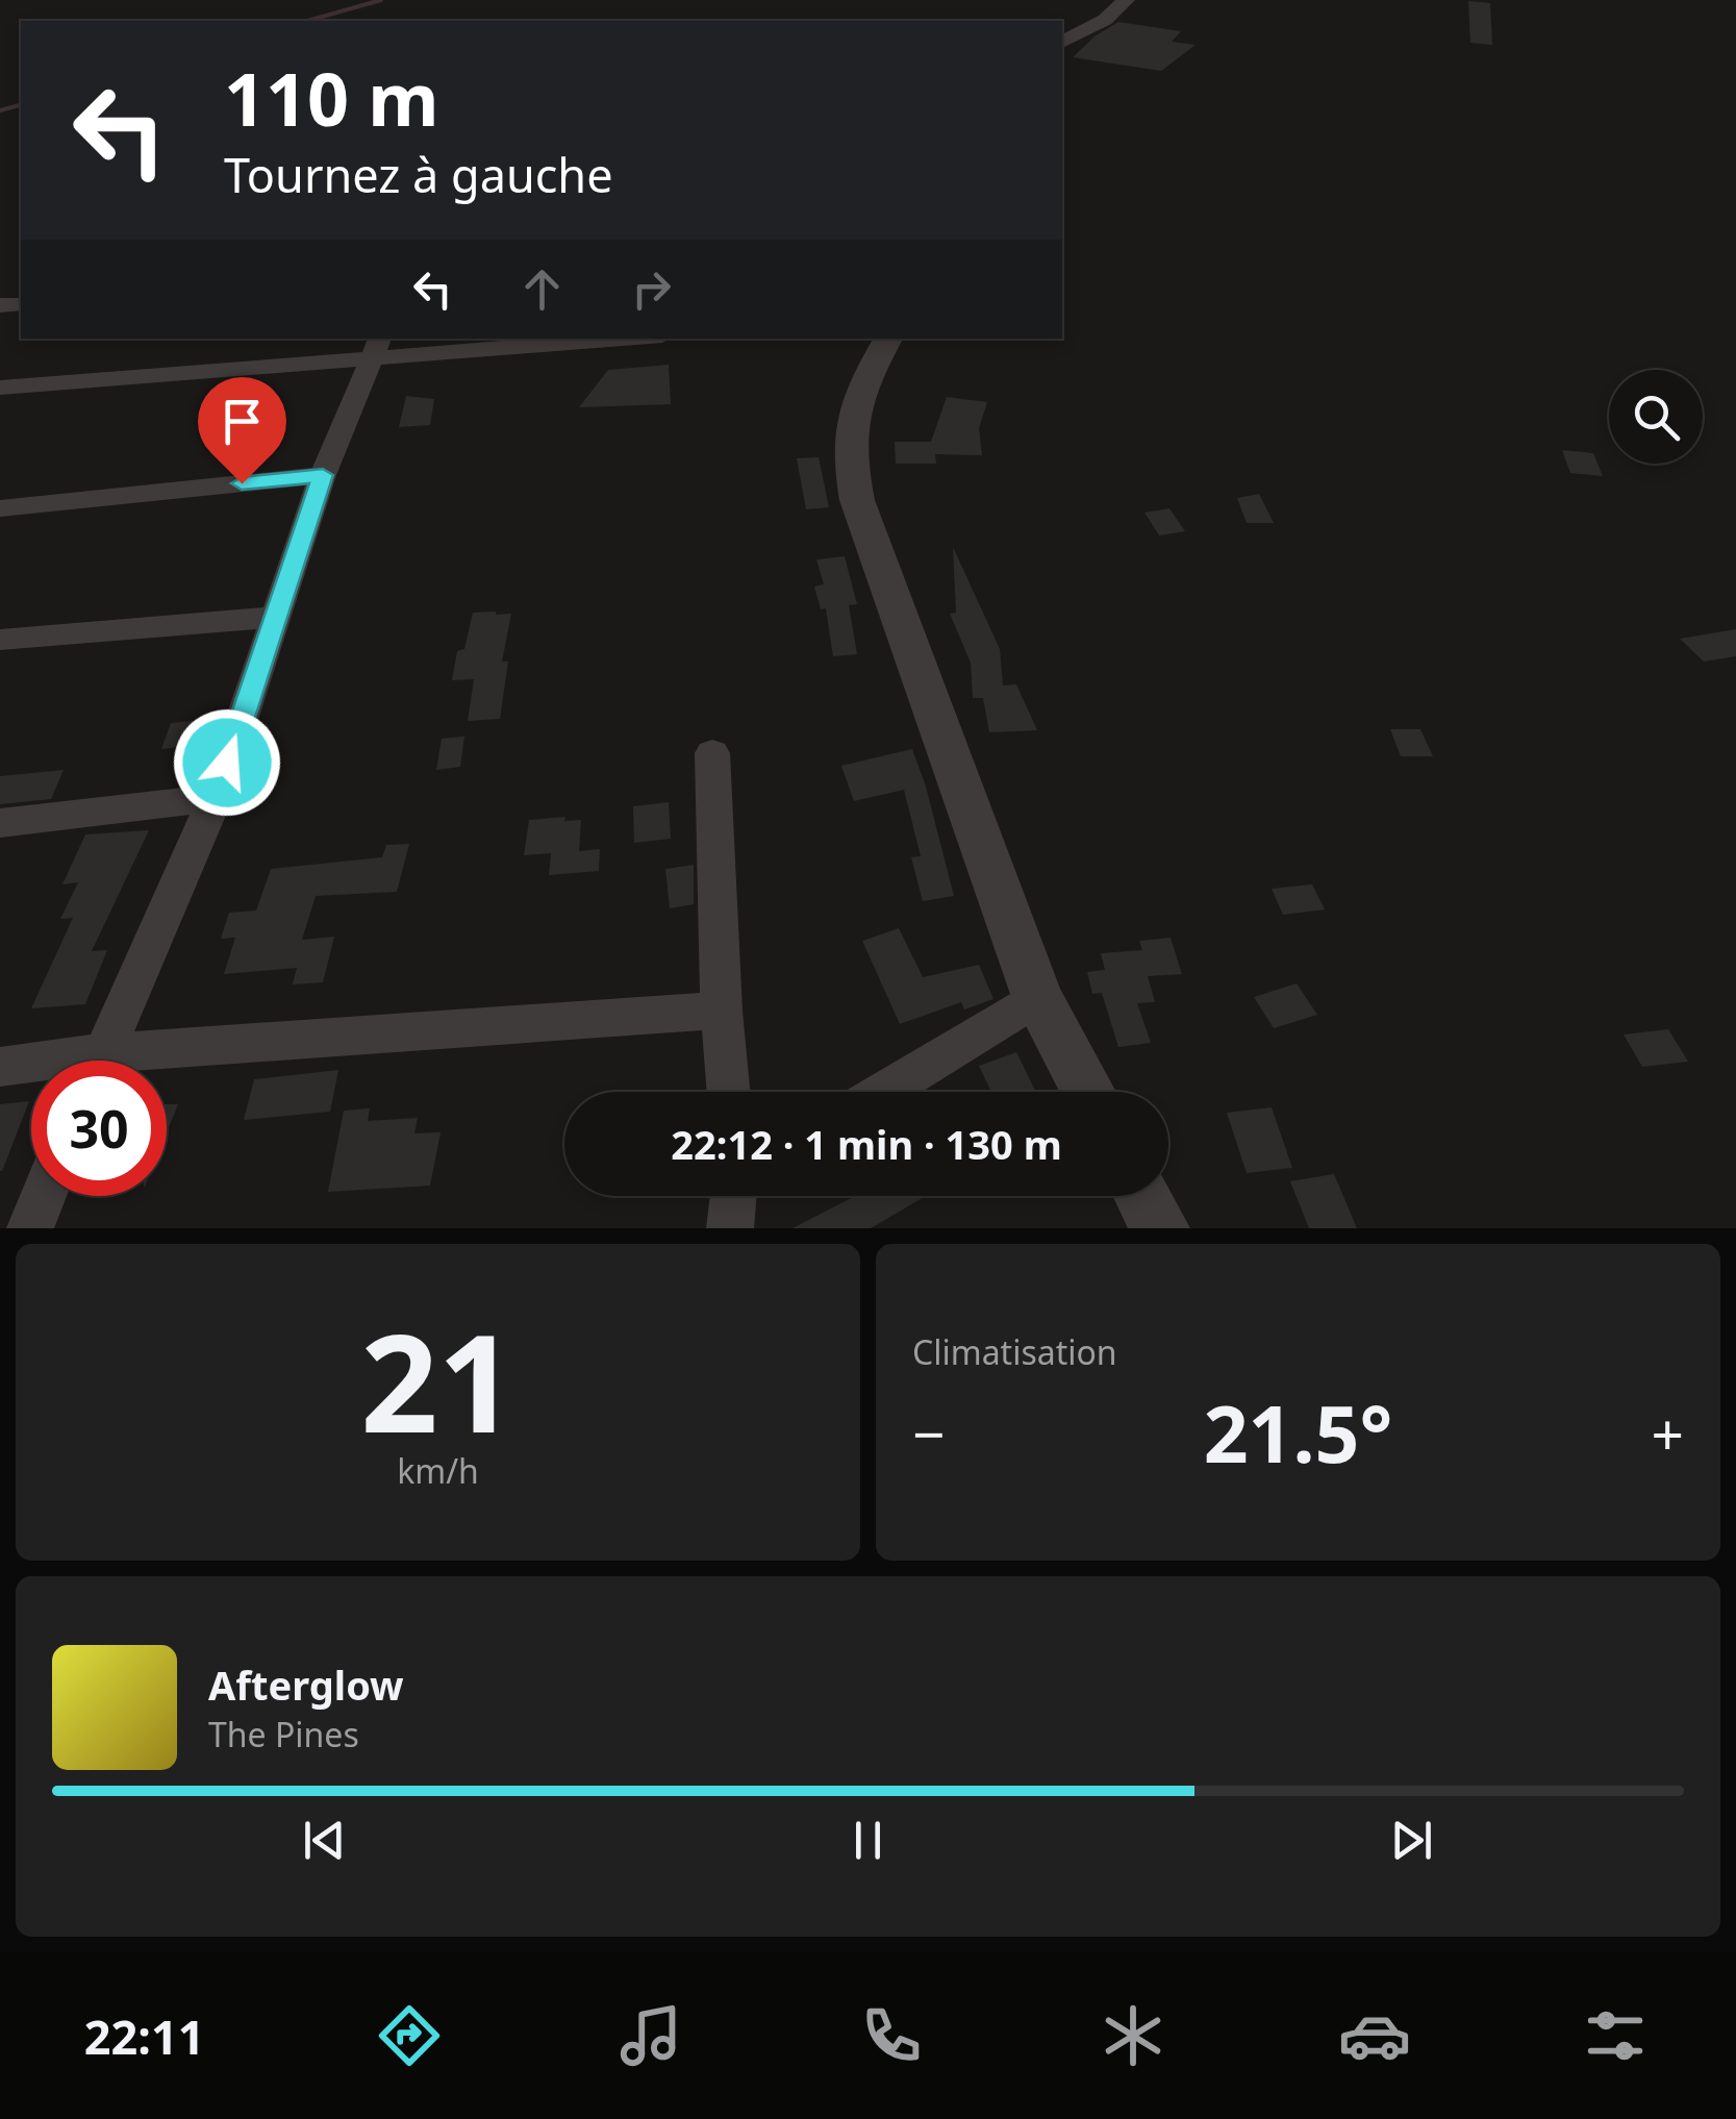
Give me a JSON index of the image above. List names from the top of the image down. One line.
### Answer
{"page":{"turn":["110 m","Tournez à gauche"],"limit":"30","trip":"22:12 · 1 min · 130 m","tile":[["21","km/h"],"Climatisation"],"heat":["−","21.5°","+"],"song":["Afterglow","The Pines"],"tabs":"22:11"}}
